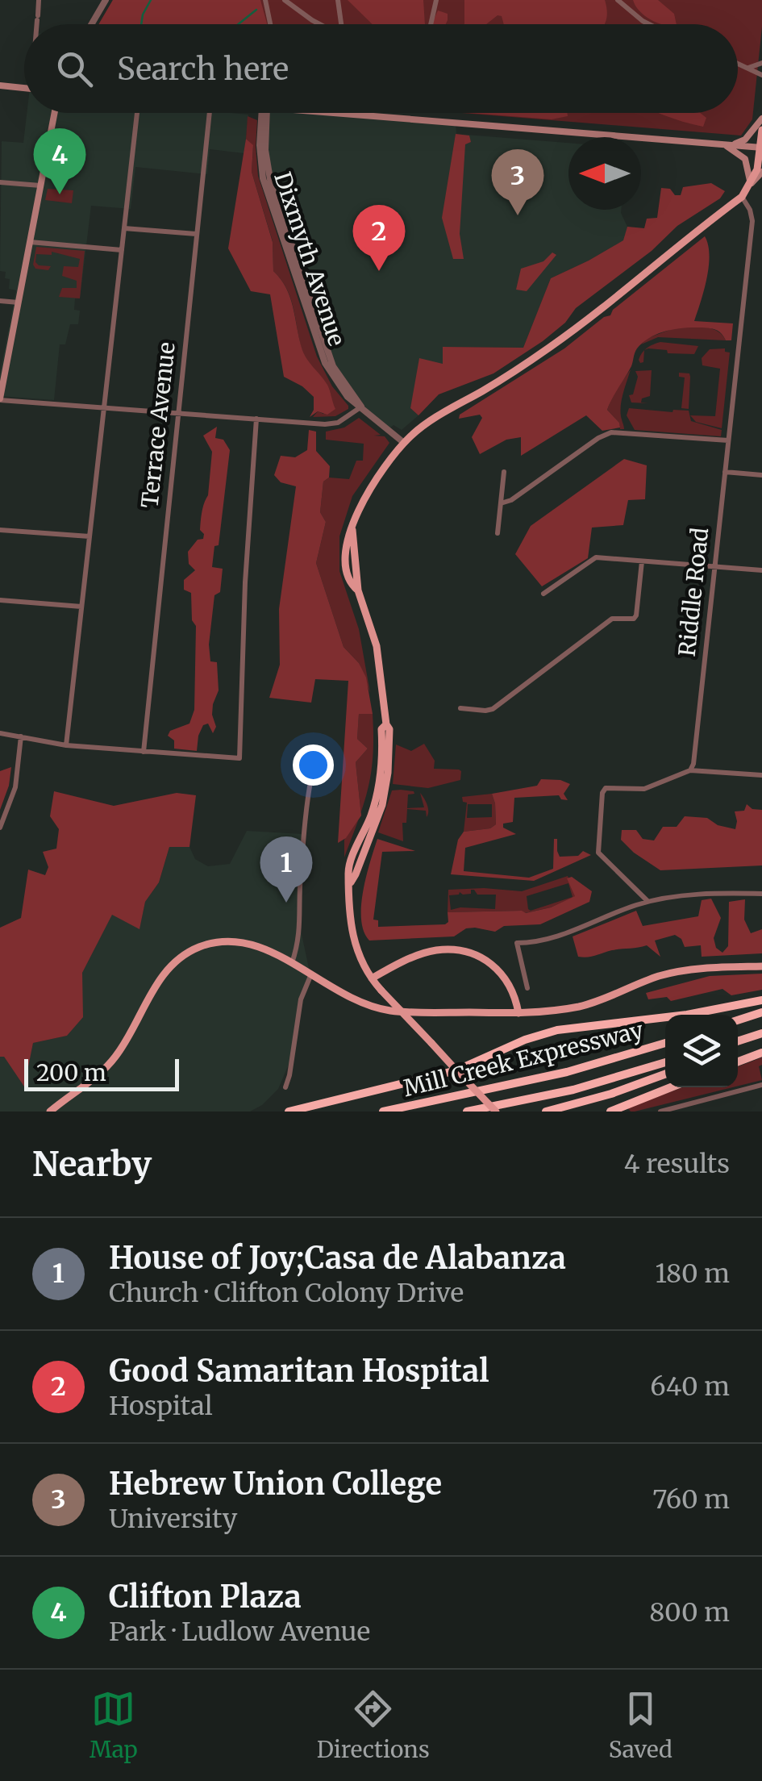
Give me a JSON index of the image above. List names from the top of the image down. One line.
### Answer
{"streets":{"highway":["Mill Creek Expressway"],"street":["Dixmyth Avenue","Terrace Avenue","Riddle Road"]},"scale_bar":"200 m","north":"left","page":{"search":"Search here","pins":["4","3","2","1"],"scale":"200 m","heading":["Nearby","4 results"],"list":[{"mark":"1","name":"House of Joy;Casa de Alabanza","note":"Church · Clifton Colony Drive","value":"180 m"},{"mark":"2","name":"Good Samaritan Hospital","note":"Hospital","value":"640 m"},{"mark":"3","name":"Hebrew Union College","note":"University","value":"760 m"},{"mark":"4","name":"Clifton Plaza","note":"Park · Ludlow Avenue","value":"800 m"}],"nav":["Map","Directions","Saved"]}}
